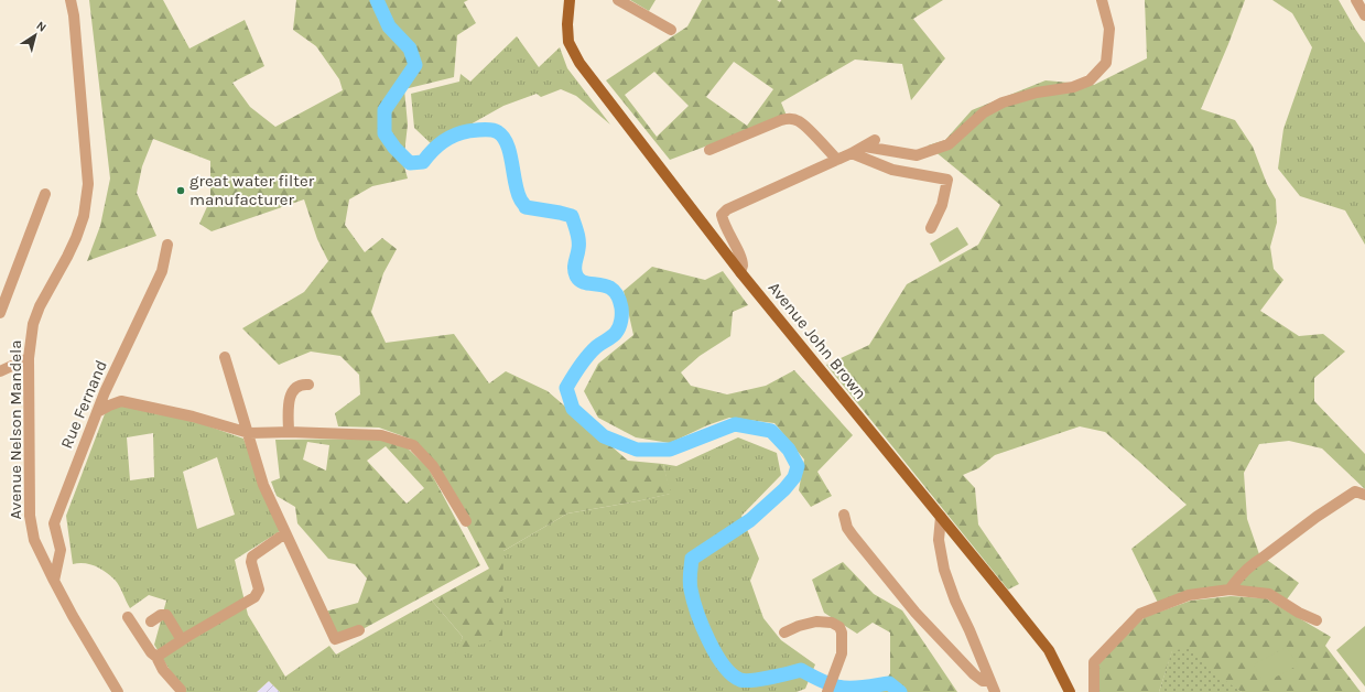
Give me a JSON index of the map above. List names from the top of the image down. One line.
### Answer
{"streets":{"main road":["Avenue John Brown"],"street":["Rue Fernand","Avenue Nelson Mandela"]},"crossings":[["Rue Fernand","Avenue Nelson Mandela"]],"places":["great water filter manufacturer"],"north":"top right"}
